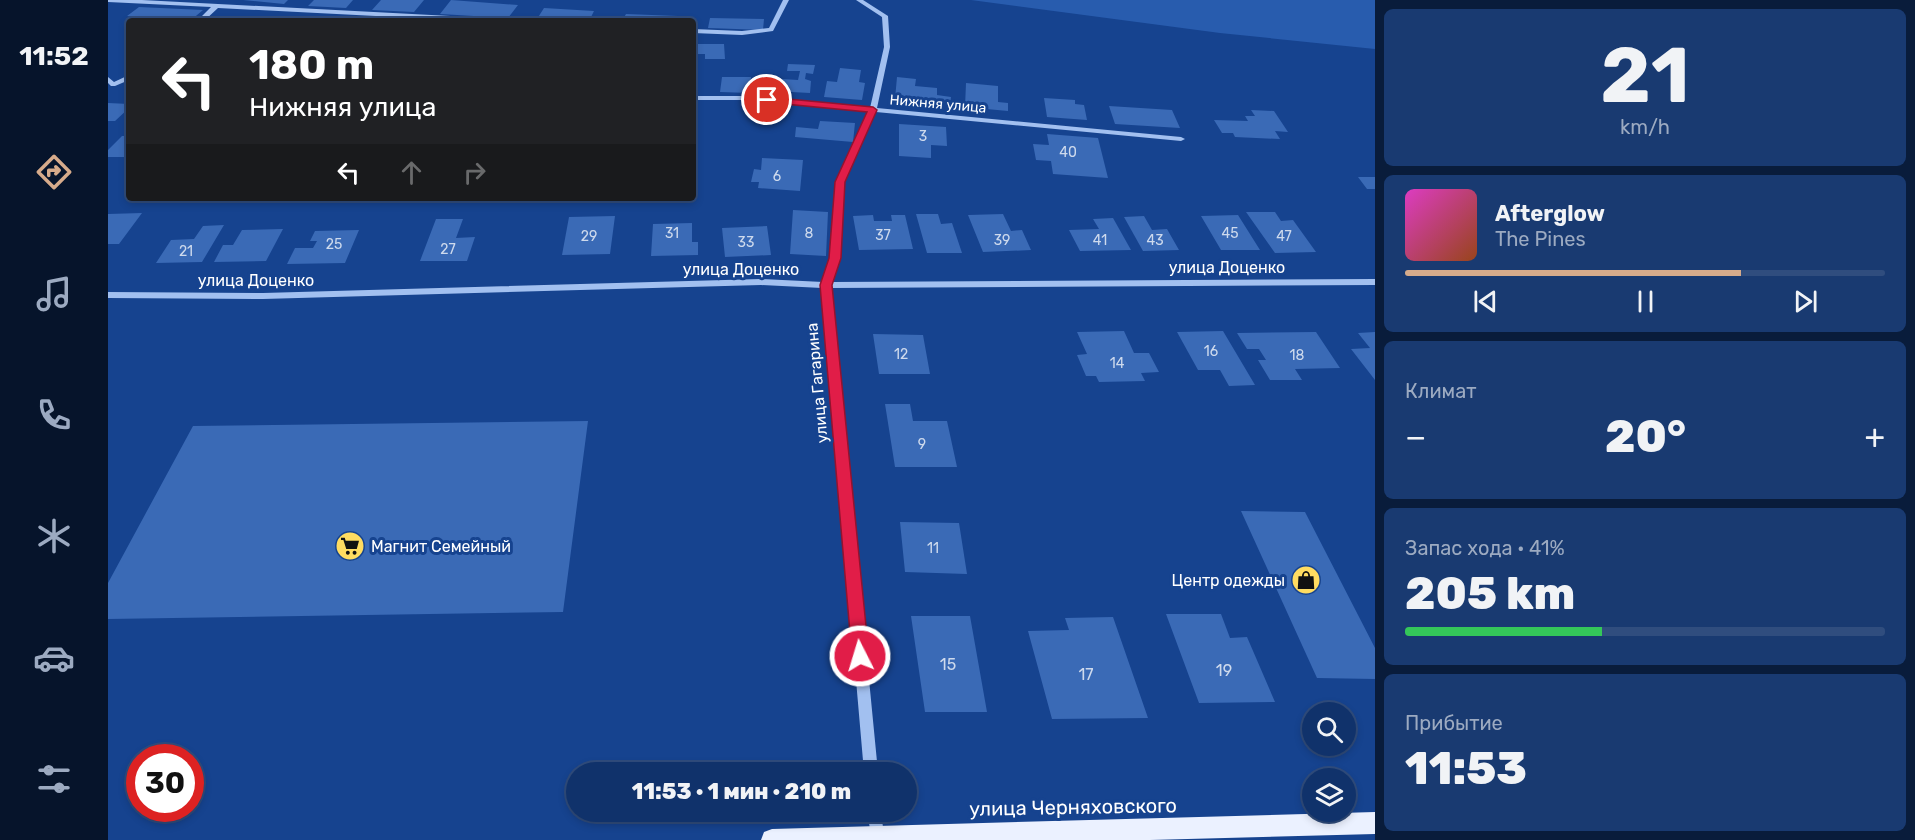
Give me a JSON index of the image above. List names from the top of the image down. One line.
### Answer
{"streets":{"main road":["улица Черняховского"],"street":["Нижняя улица","улица Доценко","улица Гагарина"]},"crossings":[["Нижняя улица","улица Гагарина"],["улица Доценко","улица Гагарина"]],"places":{"supermarket":["Магнит Семейный"],"shop":["Центр одежды"]},"house_numbers":["3","40","6","31","8","45","37","29","47","39","41","43","33","25","27","21","16","12","18","14","9","11","15","19","17"],"page":{"tabs":"11:52","tile":[["21","km/h"],"Климат",["Запас хода · 41%","205 km"],["Прибытие","11:53"]],"turn":["180 m","Нижняя улица"],"song":["Afterglow","The Pines"],"heat":["−","20°","+"],"limit":"30","trip":"11:53 · 1 мин · 210 m"}}
